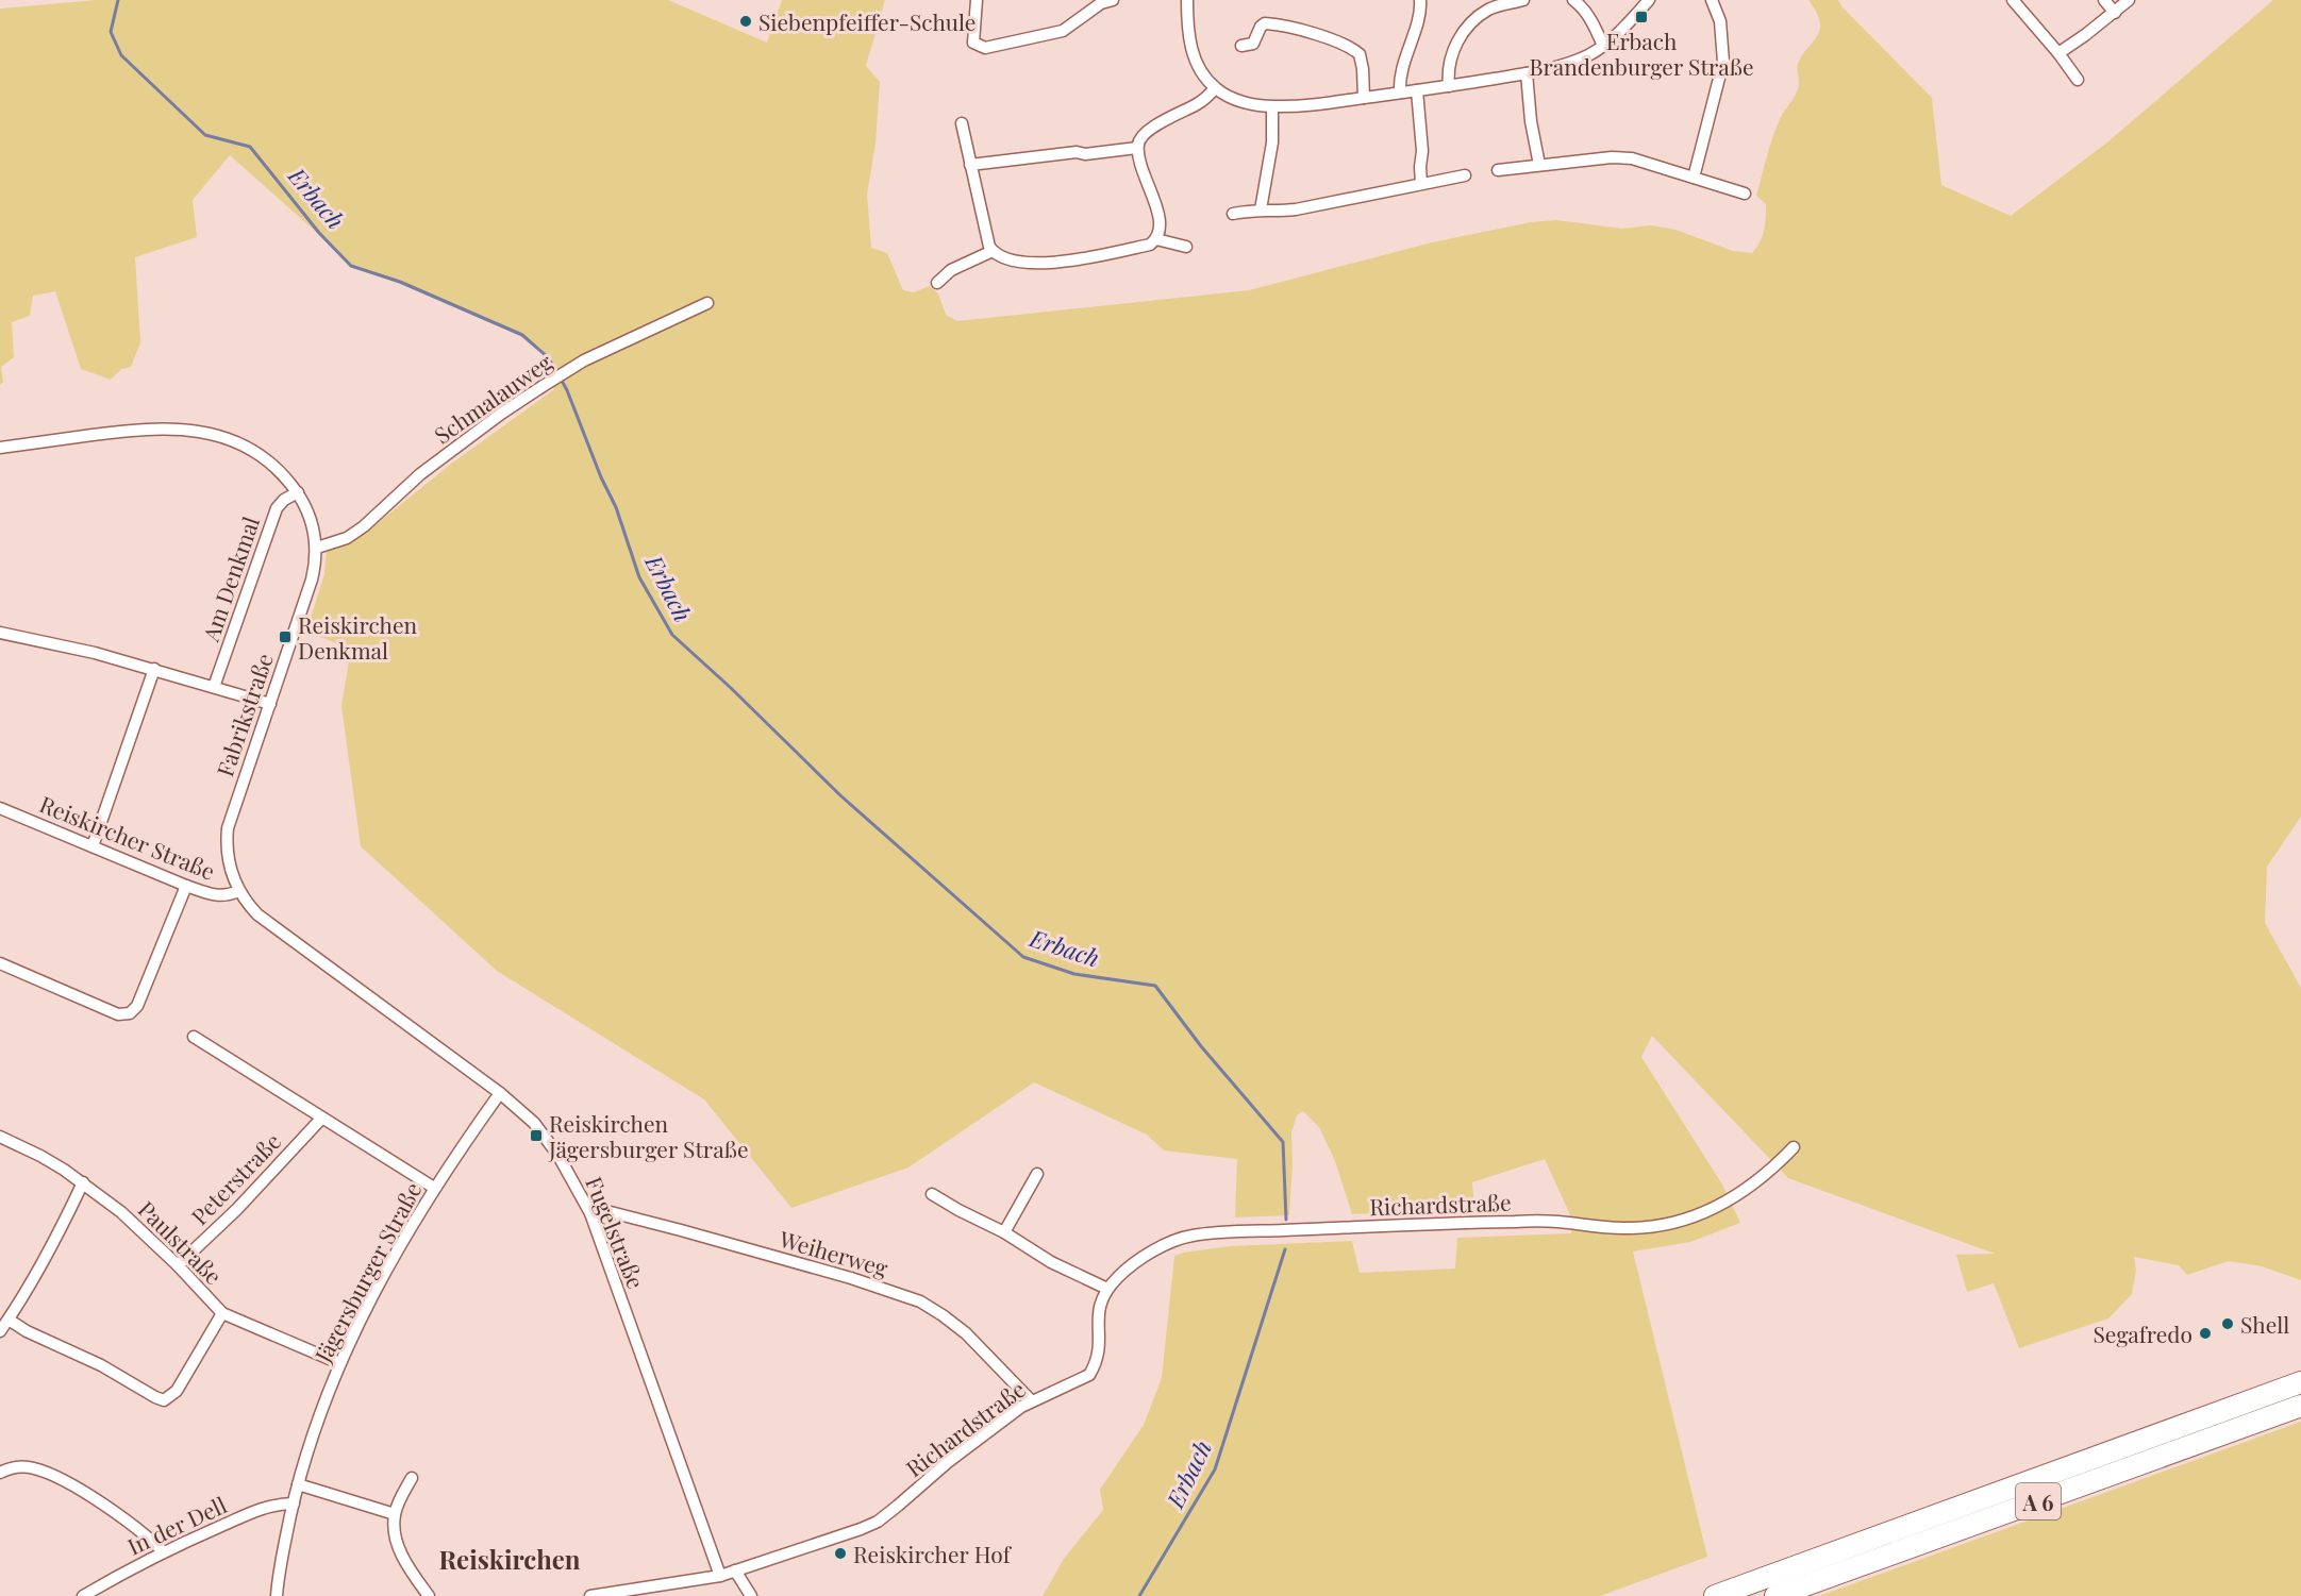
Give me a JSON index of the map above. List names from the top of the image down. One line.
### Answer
{"streets":{"highway":["A 6"],"street":["Schmalauweg","Am Denkmal","Fabrikstraße","Reiskircher Straße","Peterstraße","Richardstraße","Fugelstraße","Paulstraße","Weiherweg","Jägersburger Straße","In der Dell"]},"crossings":[["Schmalauweg","Fabrikstraße"],["Am Denkmal","Fabrikstraße"],["Fabrikstraße","Reiskircher Straße"],["Fabrikstraße","Fugelstraße"],["Reiskircher Straße","Fugelstraße"],["Peterstraße","Paulstraße"],["Richardstraße","Fugelstraße"],["Richardstraße","Weiherweg"],["Fugelstraße","Weiherweg"],["Fugelstraße","Jägersburger Straße"],["Paulstraße","Jägersburger Straße"],["Jägersburger Straße","In der Dell"]],"districts":["Reiskirchen"],"water":["Erbach"],"places":{"transit":["Erbach Brandenburger Straße","Reiskirchen Denkmal","Reiskirchen Jägersburger Straße"],"other":["Siebenpfeiffer-Schule","Shell","Segafredo","Reiskircher Hof"]}}
